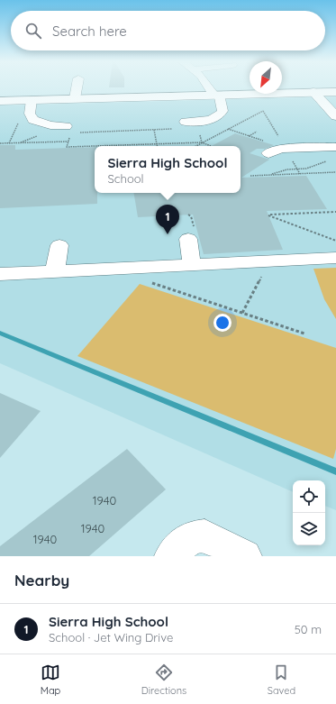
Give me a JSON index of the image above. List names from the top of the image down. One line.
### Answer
{"house_numbers":["1940","1940","1940"],"north":"bottom left","page":{"search":"Search here","popup":["Sierra High School","School"],"pins":"1","heading":"Nearby","list":[{"mark":"1","name":"Sierra High School","note":"School · Jet Wing Drive","value":"50 m"}],"nav":["Map","Directions","Saved"]}}
